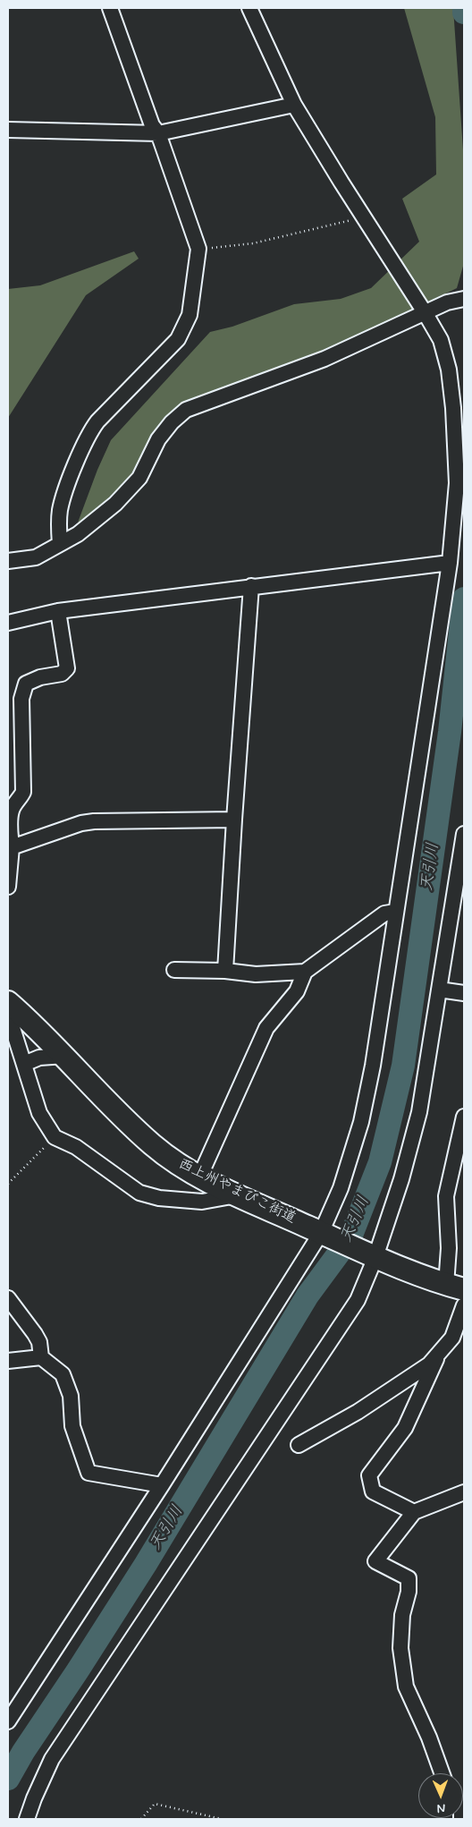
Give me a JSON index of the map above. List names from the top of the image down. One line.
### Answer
{"streets":{"highway":["西上州やまびこ街道"]},"water":["天引川"],"north":"bottom"}
